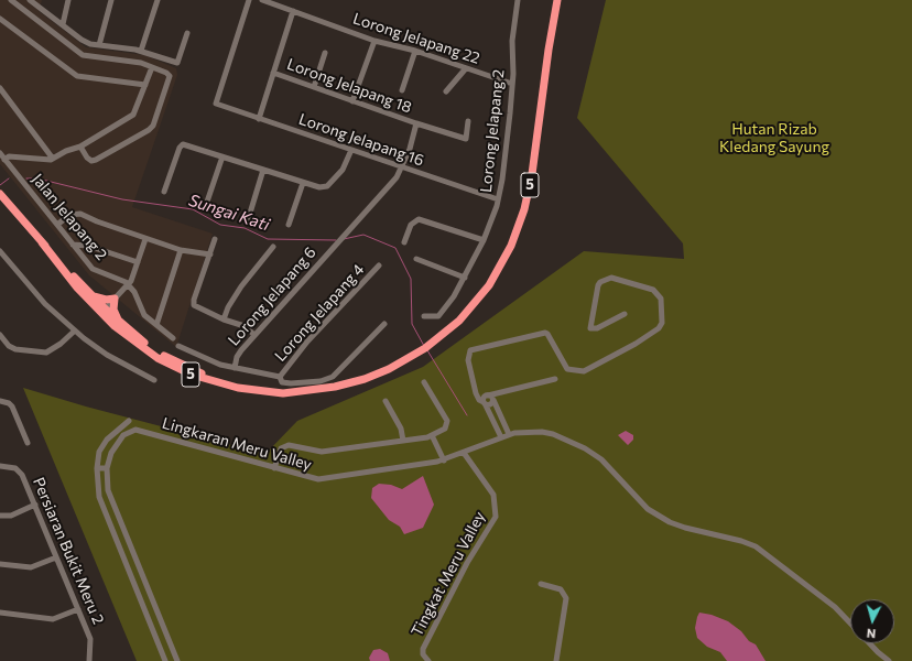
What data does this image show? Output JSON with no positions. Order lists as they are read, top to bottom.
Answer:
{
  "streets": {
    "highway": ["5"],
    "street": [
      "Lorong Jelapang 22",
      "Lorong Jelapang 18",
      "Lorong Jelapang 2",
      "Lorong Jelapang 16",
      "Jalan Jelapang 2",
      "Lorong Jelapang 6",
      "Lorong Jelapang 4",
      "Lingkaran Meru Valley",
      "Persiaran Bukit Meru 2",
      "Tingkat Meru Valley"
    ]
  },
  "crossings": [
    ["Lorong Jelapang 22", "Lorong Jelapang 2"],
    ["Lorong Jelapang 18", "Lorong Jelapang 16"],
    ["Lorong Jelapang 18", "Lorong Jelapang 6"],
    ["Lorong Jelapang 2", "Lorong Jelapang 16"],
    ["Lorong Jelapang 16", "Lorong Jelapang 6"],
    ["Lingkaran Meru Valley", "Tingkat Meru Valley"]
  ],
  "water": ["Sungai Kati"],
  "parks": ["Hutan Rizab Kledang Sayung"],
  "north": "bottom"
}
